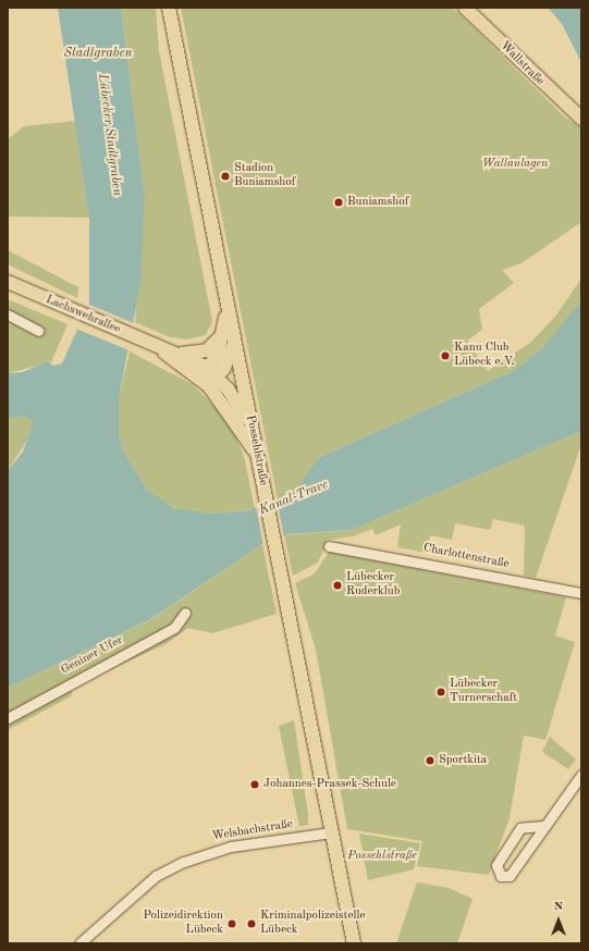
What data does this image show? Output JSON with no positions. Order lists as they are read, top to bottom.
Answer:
{
  "streets": {
    "main road": ["Wallstraße", "Lachswehrallee", "Possehlstraße"],
    "street": ["Charlottenstraße", "Geniner Ufer", "Welsbachstraße"]
  },
  "crossings": [
    ["Lachswehrallee", "Possehlstraße"],
    ["Possehlstraße", "Welsbachstraße"]
  ],
  "water": ["Stadtgraben", "Lübecker Stadtgraben", "Kanal-Trave"],
  "parks": ["Wallanlagen", "Possehlstraße"],
  "places": [
    "Stadion Buniamshof",
    "Buniamshof",
    "Kanu Club Lübeck e.V.",
    "Lübecker Ruderklub",
    "Lübecker Turnerschaft",
    "Sportkita",
    "Johannes-Prassek-Schule",
    "Polizeidirektion Lübeck",
    "Kriminalpolizeistelle Lübeck"
  ],
  "north": "top"
}
